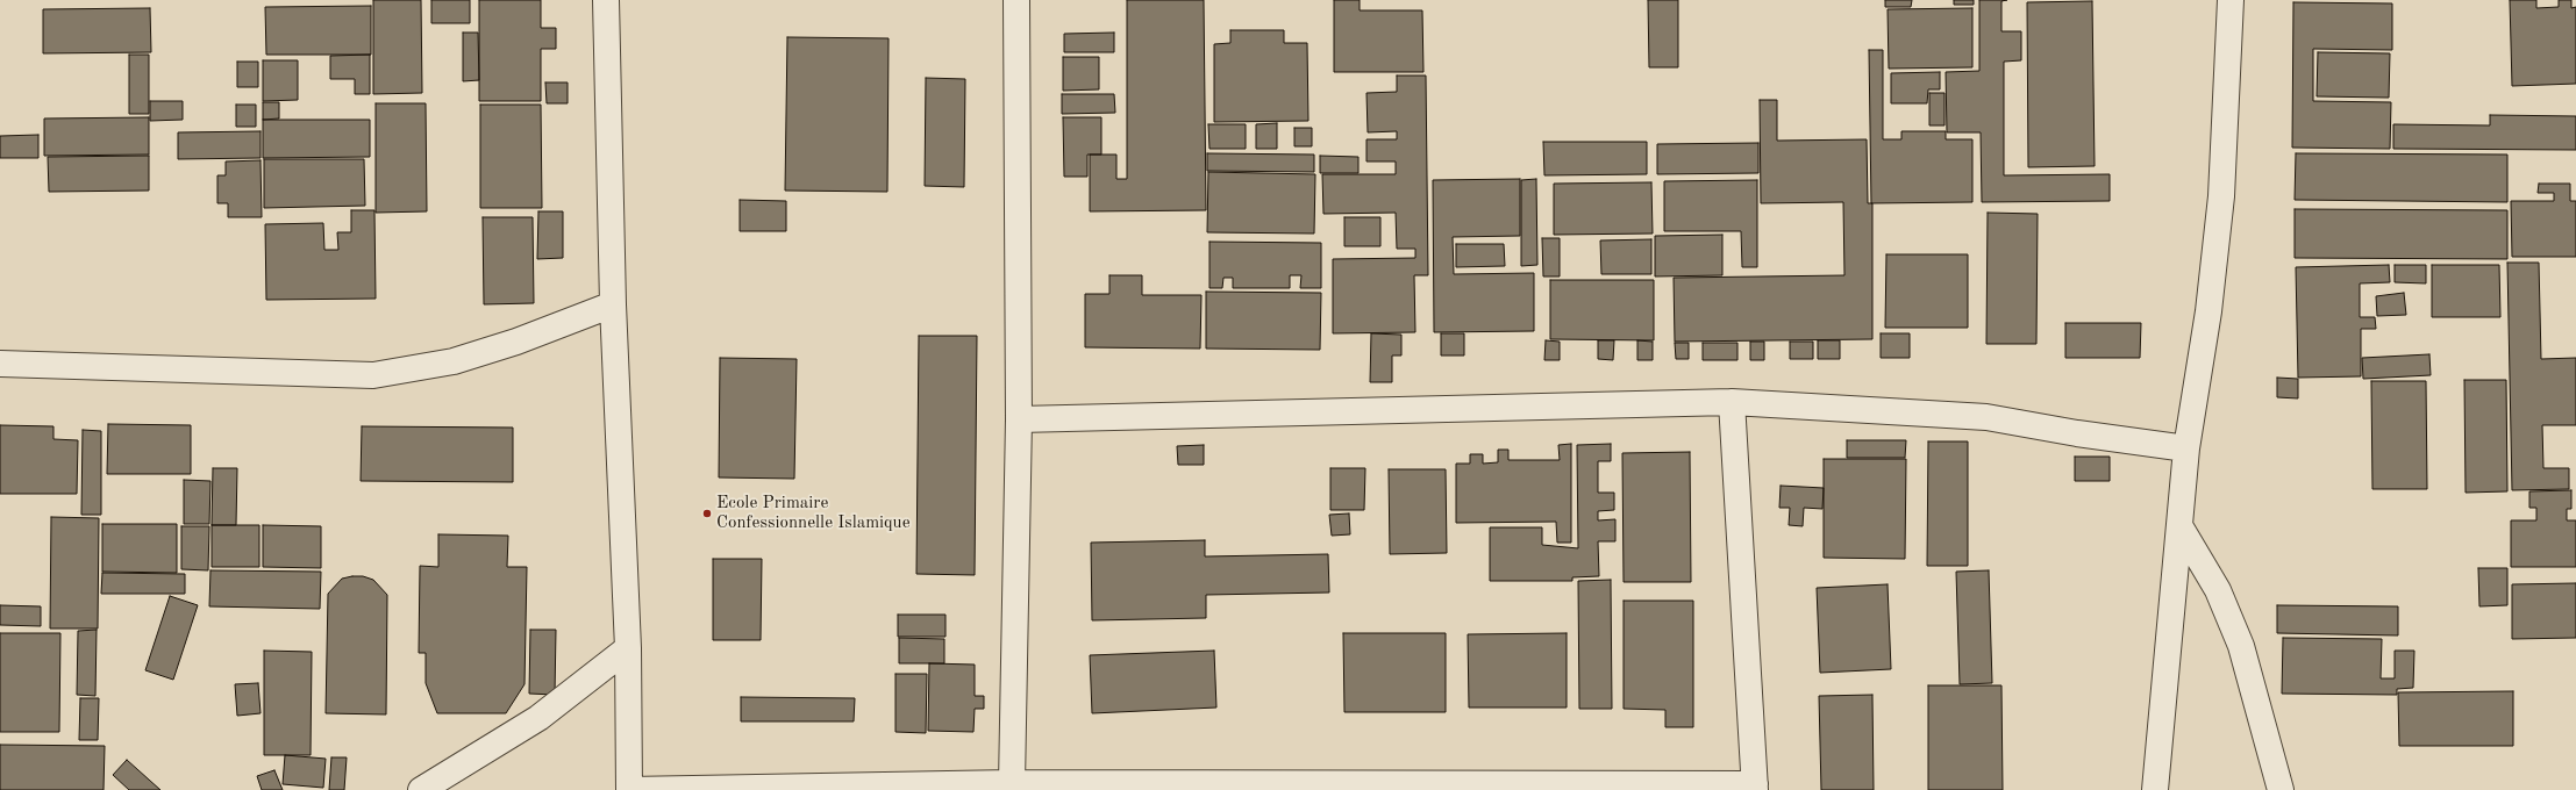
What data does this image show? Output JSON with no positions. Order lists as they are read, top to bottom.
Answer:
{
  "places": ["Ecole Primaire Confessionnelle Islamique"]
}
